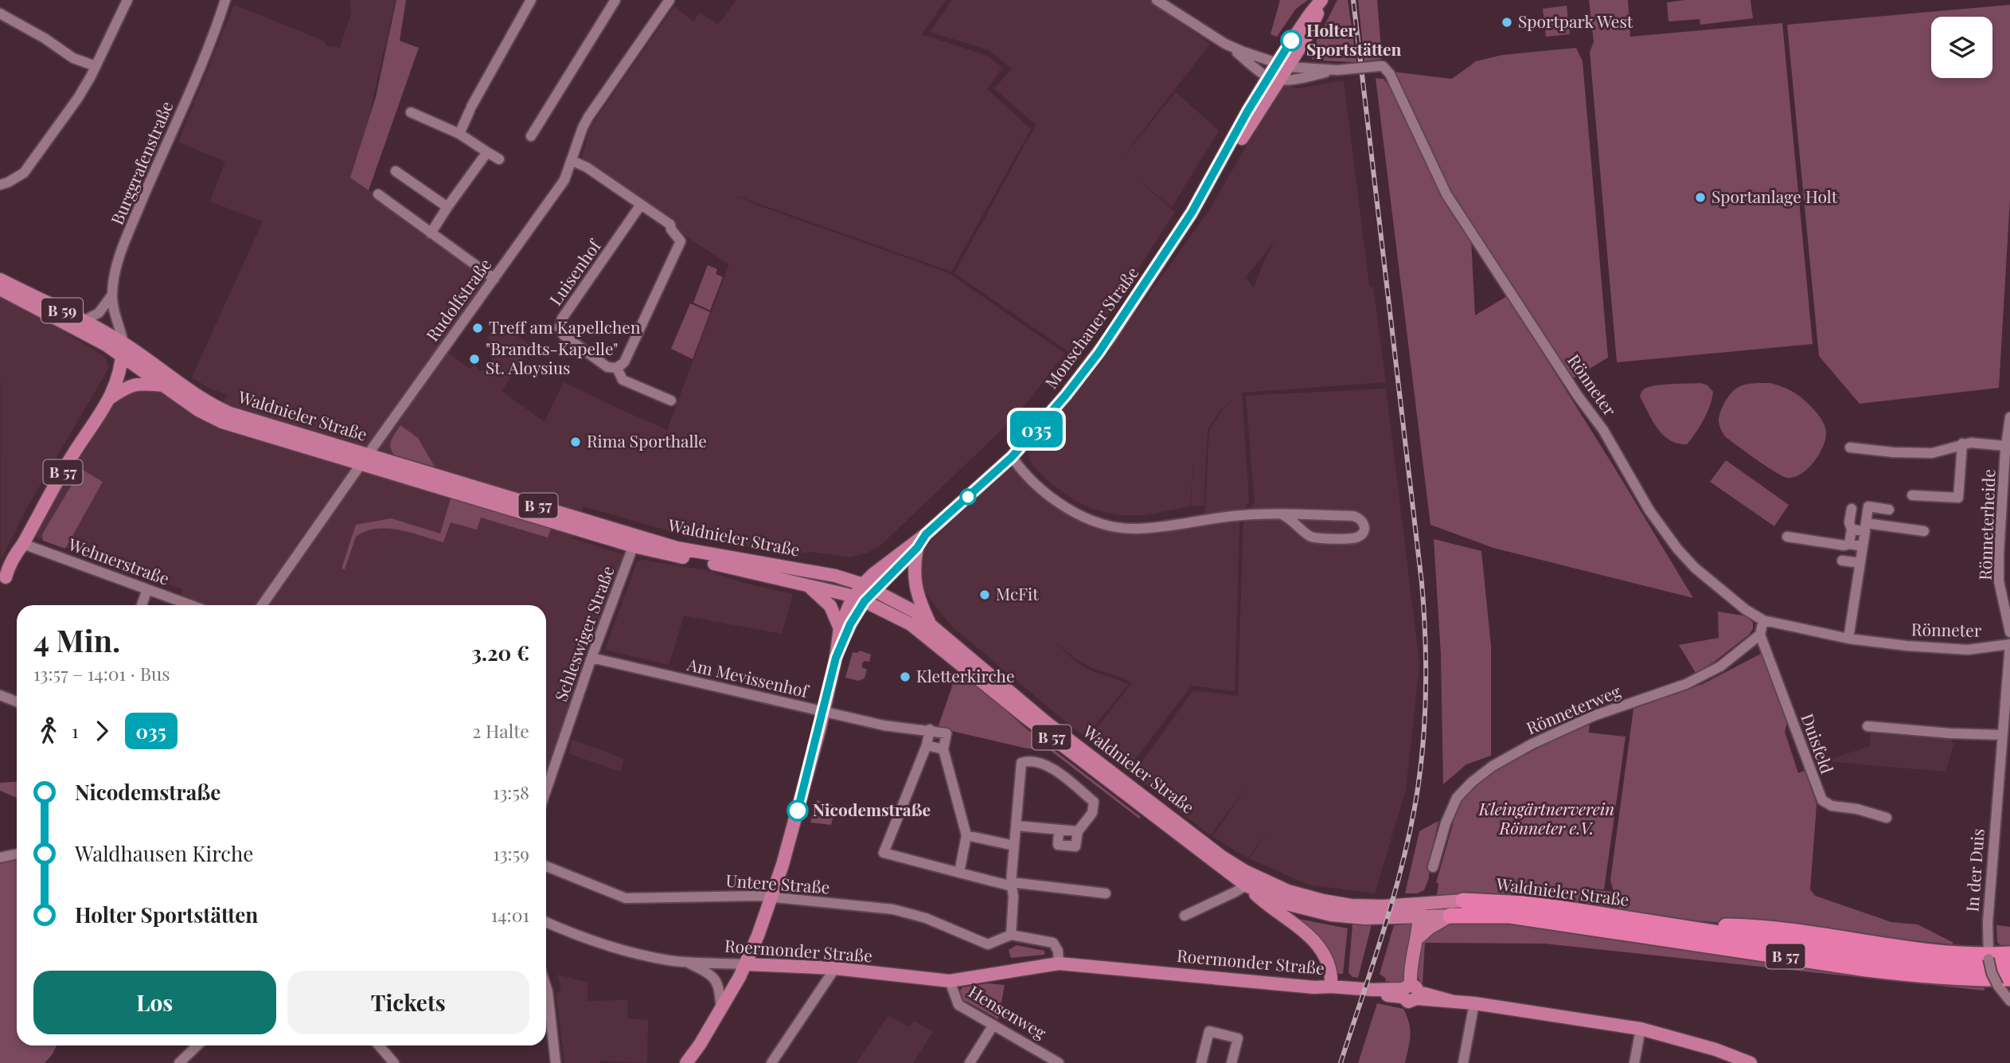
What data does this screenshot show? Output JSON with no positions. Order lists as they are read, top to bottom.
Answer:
{
  "streets": {
    "highway": ["Waldnieler Straße", "B 57"],
    "main road": ["B 59", "Monschauer Straße", "Roermonder Straße"],
    "street": [
      "Burggrafenstraße",
      "Luisenhof",
      "Rudolfstraße",
      "Rönneter",
      "Rönneterheide",
      "Wehnerstraße",
      "Schleswiger Straße",
      "Am Mevissenhof",
      "Rönneterweg",
      "Duisfeld",
      "In der Duis",
      "Untere Straße",
      "Hensenweg"
    ]
  },
  "crossings": [
    ["Burggrafenstraße", "Waldnieler Straße"],
    ["Burggrafenstraße", "B 57"],
    ["Rudolfstraße", "Waldnieler Straße"],
    ["Monschauer Straße", "Waldnieler Straße"],
    ["Rönneter", "In der Duis"],
    ["Waldnieler Straße", "B 57"],
    ["Waldnieler Straße", "Schleswiger Straße"],
    ["Waldnieler Straße", "In der Duis"],
    ["B 57", "Wehnerstraße"],
    ["Schleswiger Straße", "Am Mevissenhof"],
    ["Rönneterweg", "Duisfeld"],
    ["Roermonder Straße", "Hensenweg"]
  ],
  "parks": ["Kleingärtnerverein Rönneter e.V."],
  "places": [
    "Sportpark West",
    "Holter Sportstätten",
    "Sportanlage Holt",
    "Treff am Kapellchen",
    "\"Brandts-Kapelle\" St. Aloysius",
    "Rima Sporthalle",
    "McFit",
    "Kletterkirche",
    "Nicodemstraße"
  ],
  "lines": ["bus line 035"],
  "page": {
    "on_map": "035",
    "heading": ["4 Min.", "13:57 – 14:01 · Bus", "3.20 €"],
    "legs": ["1", "035", "2 Halte"],
    "list": [
      {
        "name": "Nicodemstraße",
        "value": "13:58"
      },
      {
        "name": "Waldhausen Kirche",
        "value": "13:59"
      },
      {
        "name": "Holter Sportstätten",
        "value": "14:01"
      }
    ],
    "buttons": ["Los", "Tickets"]
  }
}
